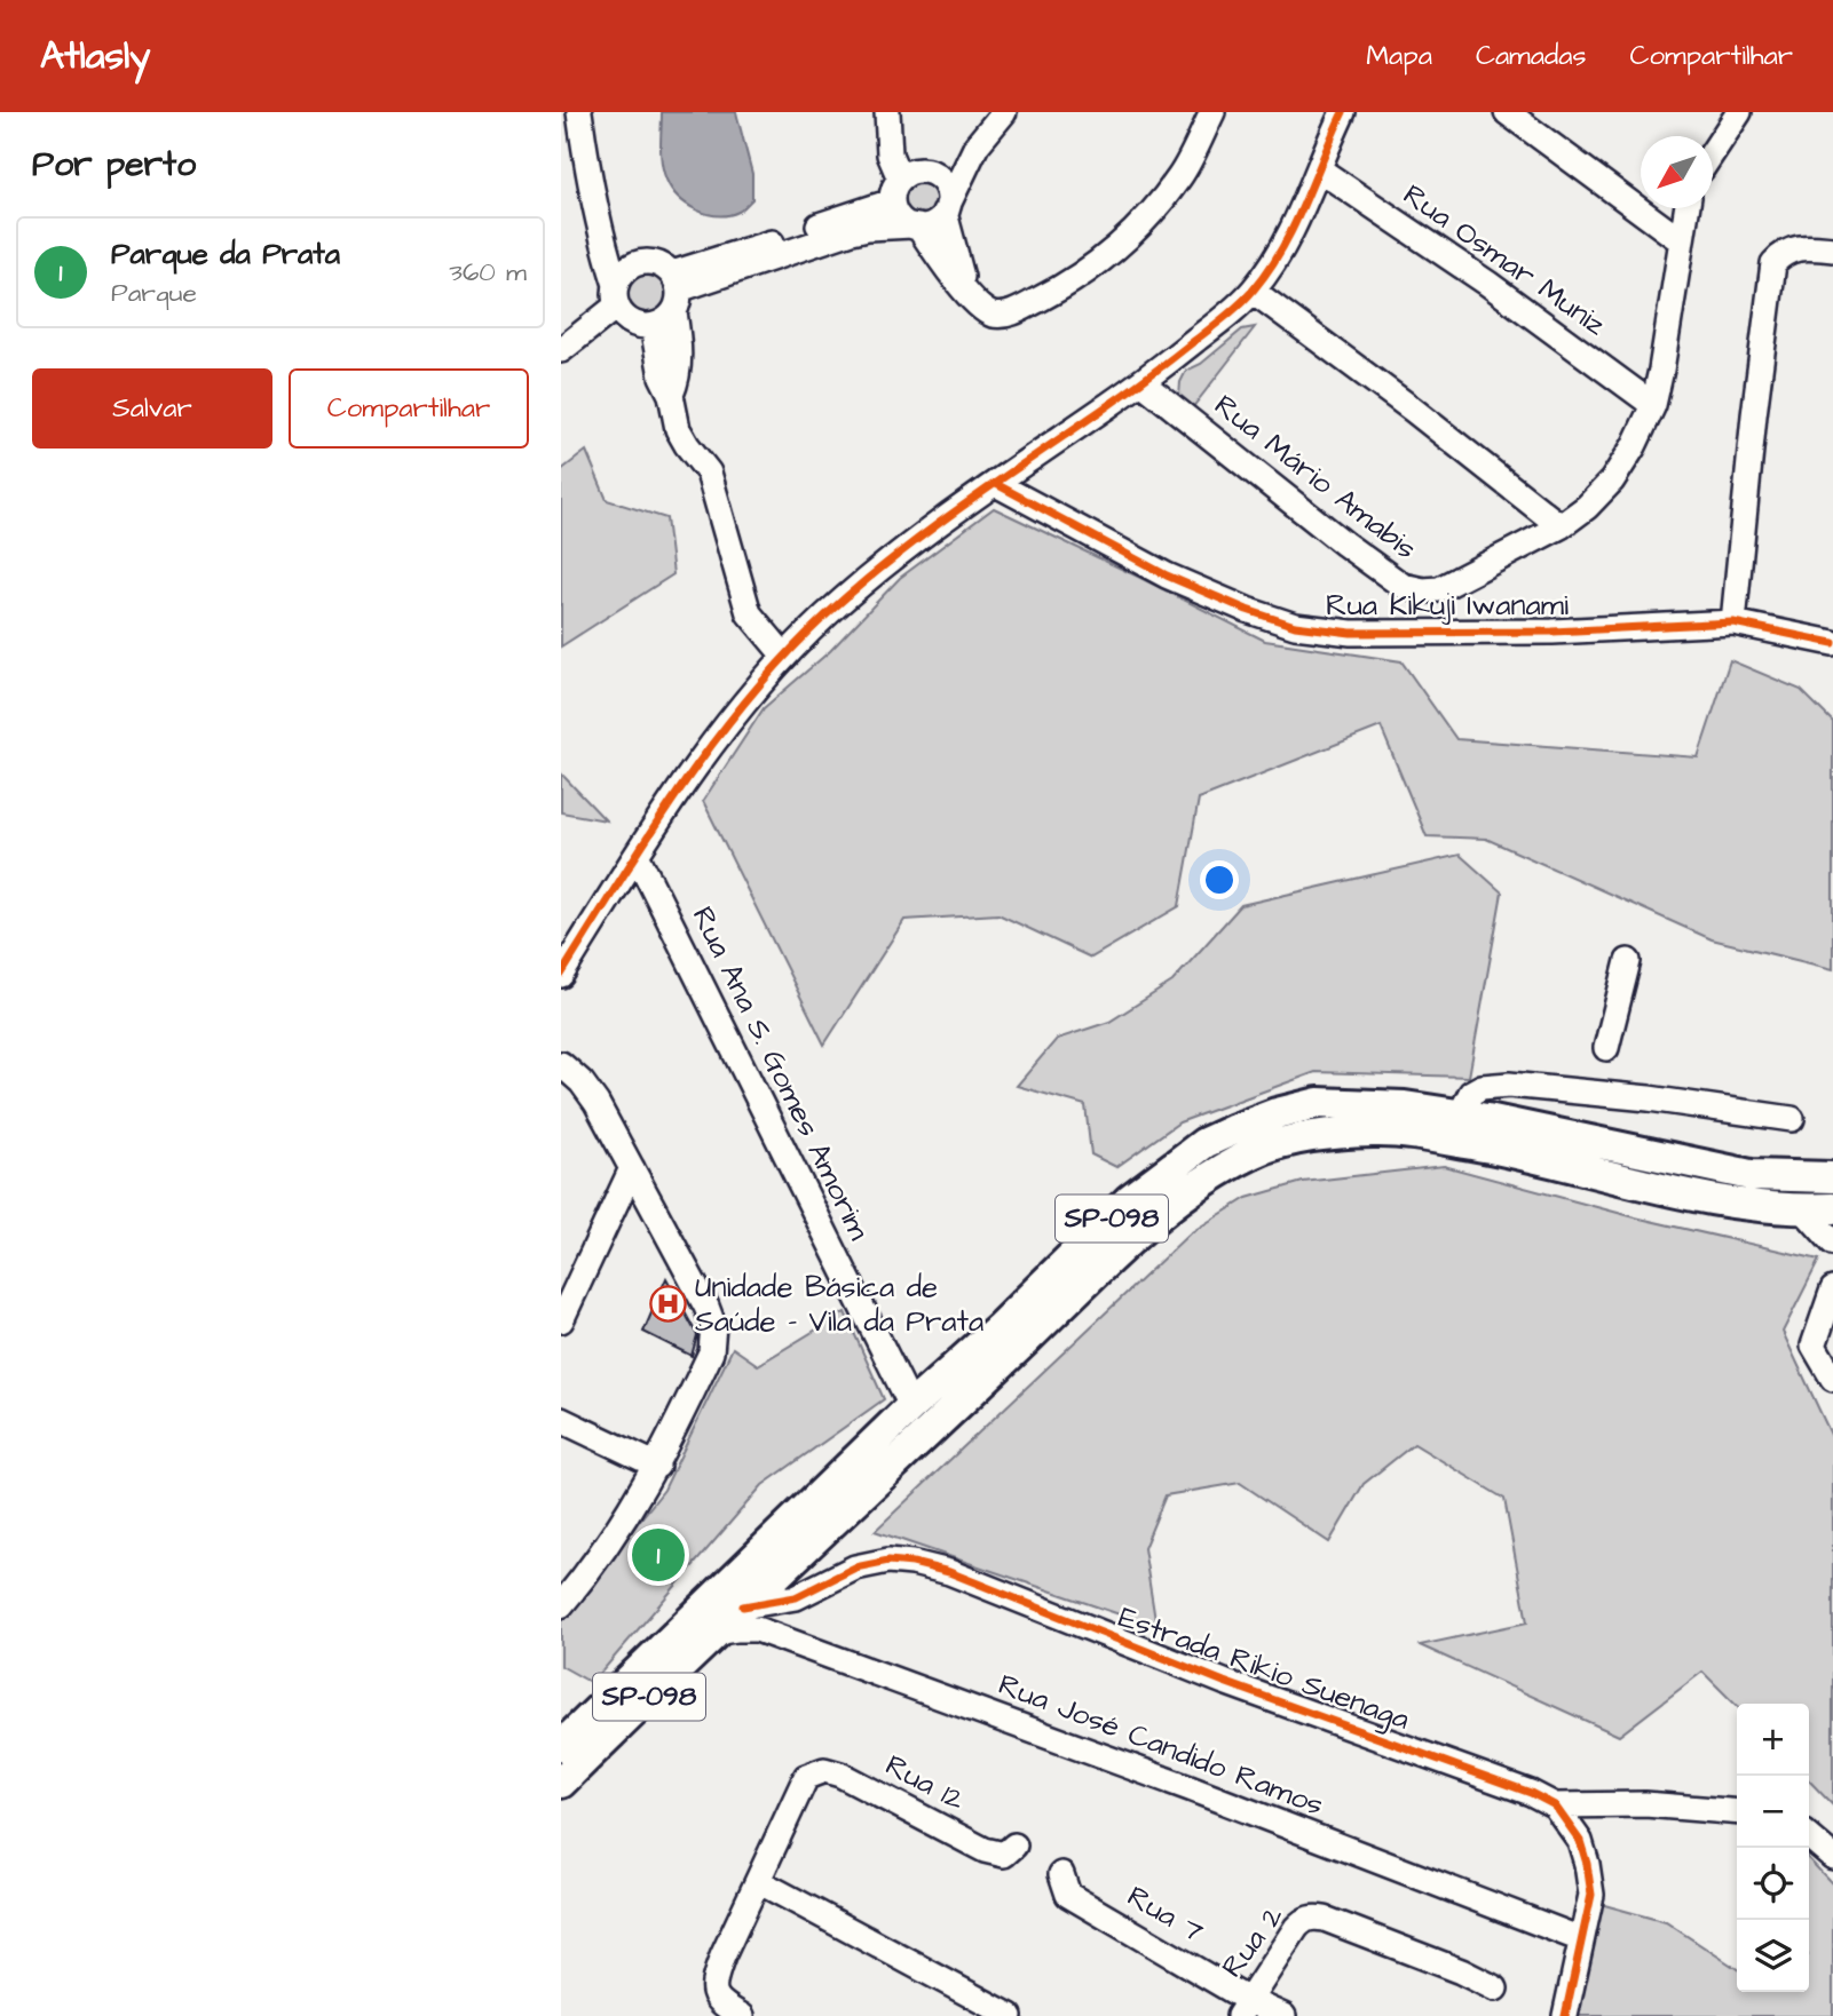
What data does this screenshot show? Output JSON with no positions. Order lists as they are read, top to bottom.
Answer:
{
  "streets": {
    "main road": ["SP-098"],
    "street": [
      "Rua Osmar Muniz",
      "Rua Mário Amabis",
      "Rua Kikuji Iwanami",
      "Rua Ana S. Gomes Amorim",
      "Estrada Rikio Suenaga",
      "Rua José Candido Ramos",
      "Rua 12",
      "Rua 7",
      "Rua 2"
    ]
  },
  "crossings": [
    ["Rua Osmar Muniz", "Rua Mário Amabis"],
    ["Rua Ana S. Gomes Amorim", "SP-098"],
    ["SP-098", "Estrada Rikio Suenaga"],
    ["SP-098", "Rua José Candido Ramos"],
    ["Estrada Rikio Suenaga", "Rua José Candido Ramos"],
    ["Rua 7", "Rua 2"]
  ],
  "places": {
    "hospital": ["Unidade Básica de Saúde - Vila da Prata"]
  },
  "north": "bottom left",
  "page": {
    "header": "Atlasly",
    "nav": ["Mapa", "Camadas", "Compartilhar"],
    "heading": "Por perto",
    "list": [
      {
        "mark": "1",
        "name": "Parque da Prata",
        "note": "Parque",
        "value": "360 m"
      }
    ],
    "buttons": ["Salvar", "Compartilhar"],
    "pins": "1",
    "map_buttons": ["+", "−"]
  }
}
